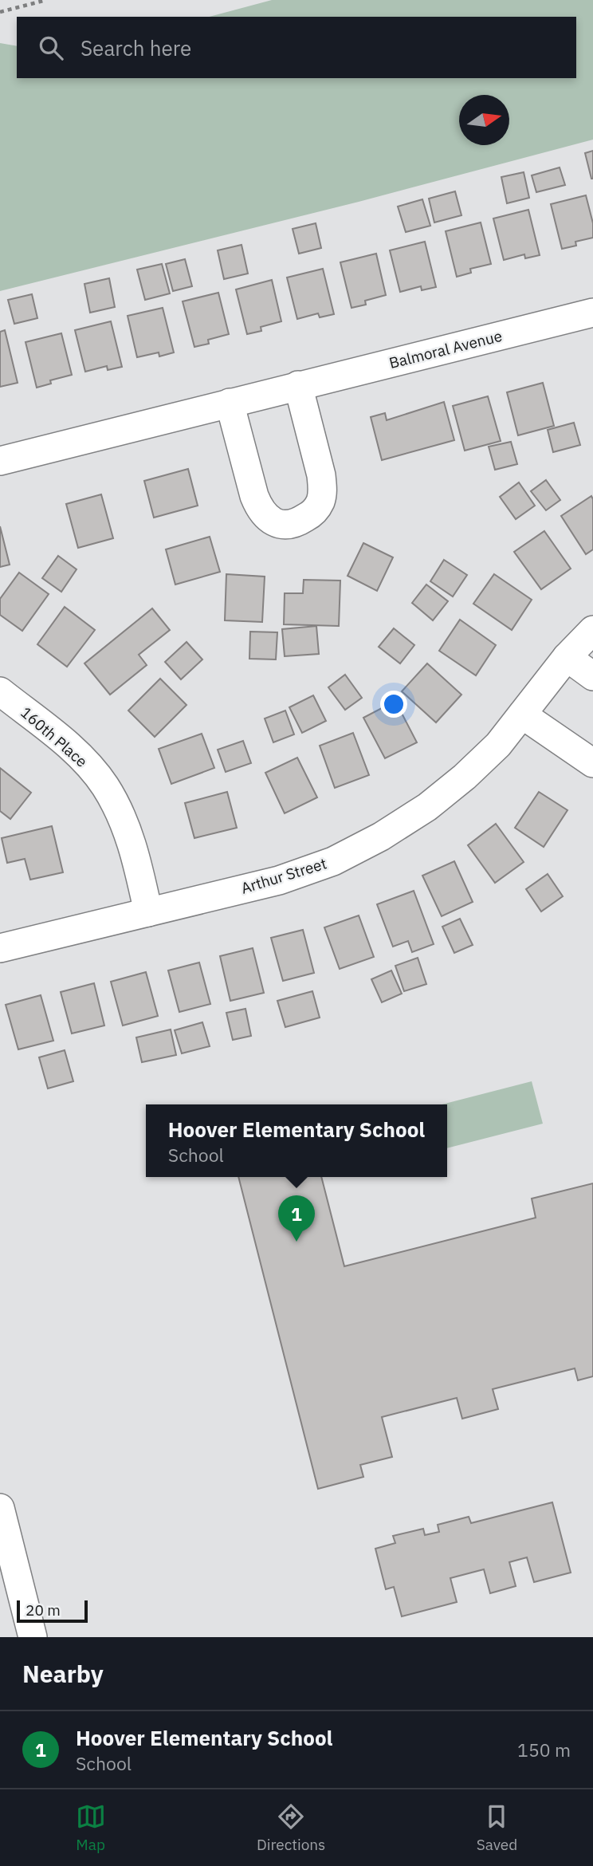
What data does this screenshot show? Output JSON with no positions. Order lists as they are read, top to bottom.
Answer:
{
  "streets": {
    "street": ["Balmoral Avenue", "160th Place", "Arthur Street"]
  },
  "crossings": [
    ["160th Place", "Arthur Street"]
  ],
  "scale_bar": "20 m",
  "north": "right",
  "page": {
    "search": "Search here",
    "popup": ["Hoover Elementary School", "School"],
    "pins": "1",
    "scale": "20 m",
    "heading": "Nearby",
    "list": [
      {
        "mark": "1",
        "name": "Hoover Elementary School",
        "note": "School",
        "value": "150 m"
      }
    ],
    "nav": ["Map", "Directions", "Saved"]
  }
}
